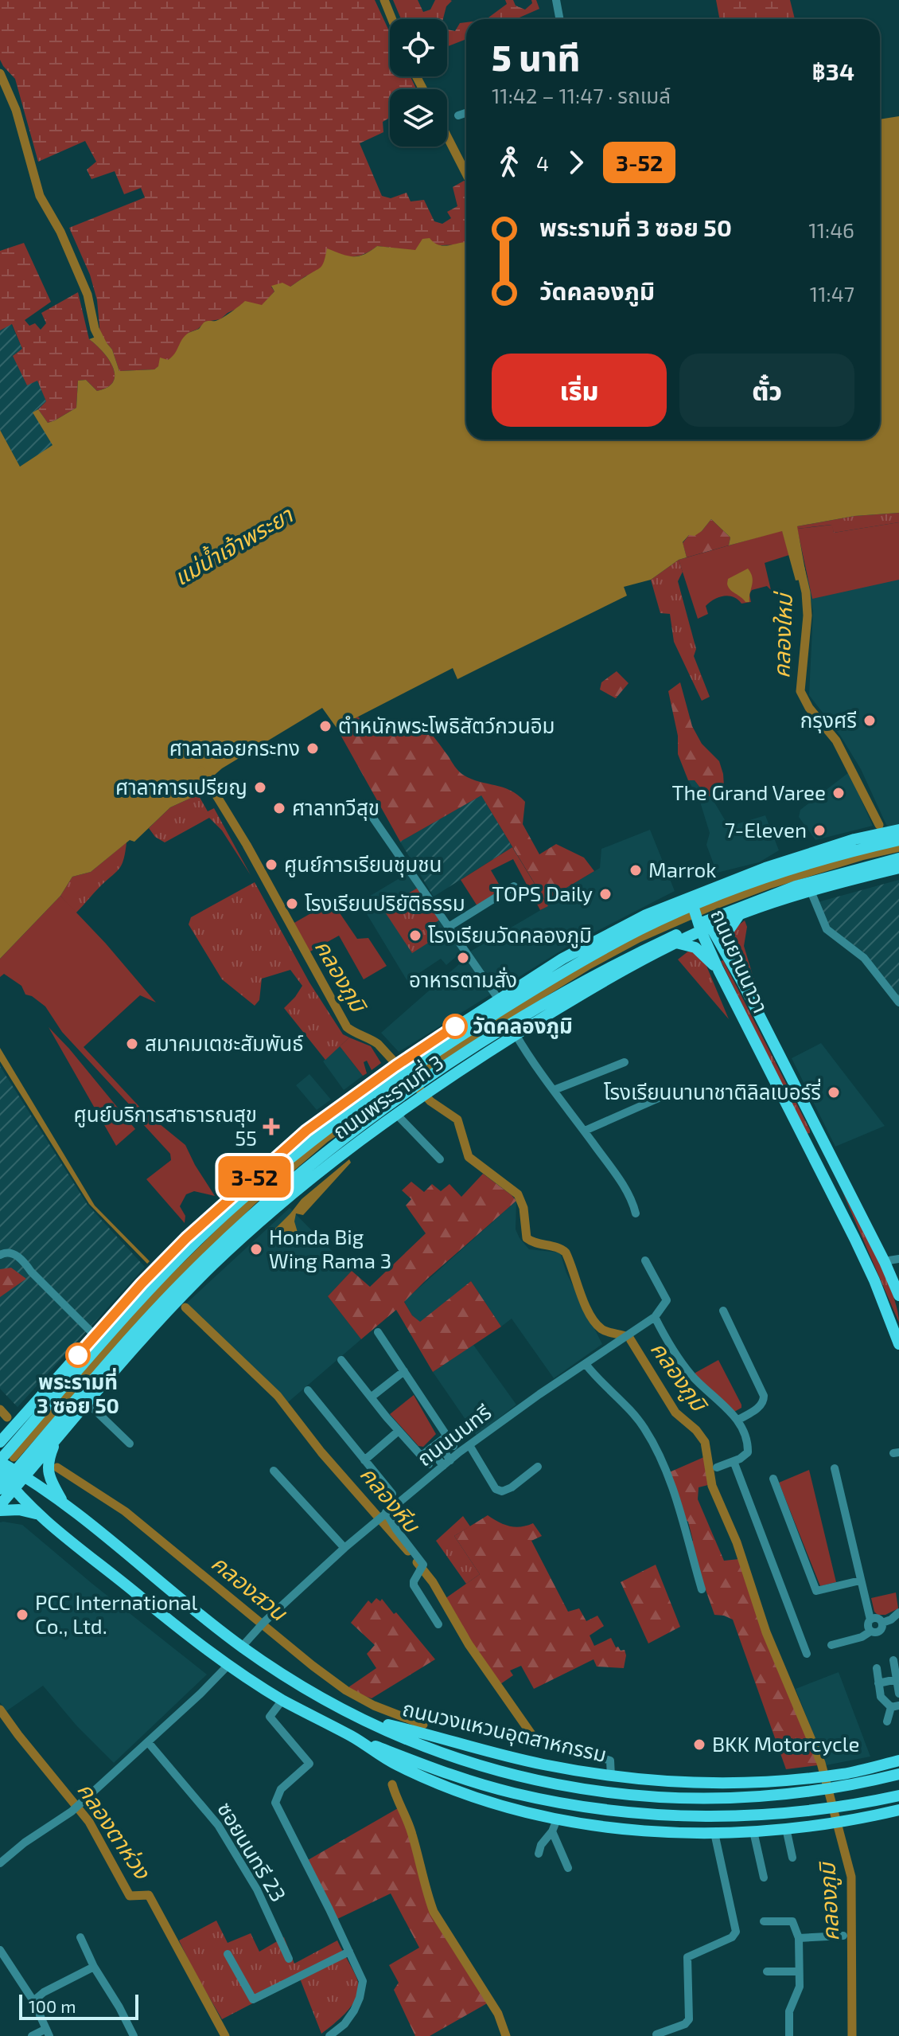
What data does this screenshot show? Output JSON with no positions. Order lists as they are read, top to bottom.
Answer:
{
  "streets": {
    "main road": ["ถนนยานนาวา", "ถนนพระรามที่ 3", "ถนนวงแหวนอุตสาหกรรม"],
    "street": ["ถนนนนทรี", "ซอยนนทรี 23"]
  },
  "crossings": [
    ["ถนนยานนาวา", "ถนนพระรามที่ 3"],
    ["ถนนพระรามที่ 3", "ถนนวงแหวนอุตสาหกรรม"],
    ["ถนนนนทรี", "ถนนวงแหวนอุตสาหกรรม"]
  ],
  "water": [
    "แม่น้ำเจ้าพระยา",
    "คลองใหม่",
    "คลองภูมิ",
    "คลองหีบ",
    "คลองสวน",
    "คลองตาห่วง"
  ],
  "places": {
    "other": [
      "กรุงศรี",
      "ตำหนักพระโพธิสัตว์กวนอิม",
      "ศาลาลอยกระทง",
      "ศาลาการเปรียญ",
      "The Grand Varee",
      "ศาลาทวีสุข",
      "7-Eleven",
      "ศูนย์การเรียนชุมชน",
      "Marrok",
      "TOPS Daily",
      "โรงเรียนปริยัติธรรม",
      "โรงเรียนวัดคลองภูมิ",
      "อาหารตามสั่ง",
      "วัดคลองภูมิ",
      "สมาคมเตชะสัมพันธ์",
      "โรงเรียนนานาชาติลิลเบอร์รี่",
      "Honda Big Wing Rama 3",
      "พระรามที่ 3 ซอย 50",
      "PCC International Co., Ltd.",
      "BKK Motorcycle"
    ],
    "health": ["ศูนย์บริการสาธารณสุข 55"]
  },
  "lines": ["bus line 3-52"],
  "scale_bar": "100 m",
  "page": {
    "on_map": "3-52",
    "heading": ["5 นาที", "11:42 – 11:47 · รถเมล์", "฿34"],
    "legs": ["4", "3-52"],
    "list": [
      {
        "name": "พระรามที่ 3 ซอย 50",
        "value": "11:46"
      },
      {
        "name": "วัดคลองภูมิ",
        "value": "11:47"
      }
    ],
    "buttons": ["เริ่ม", "ตั๋ว"],
    "scale": "100 m"
  }
}
